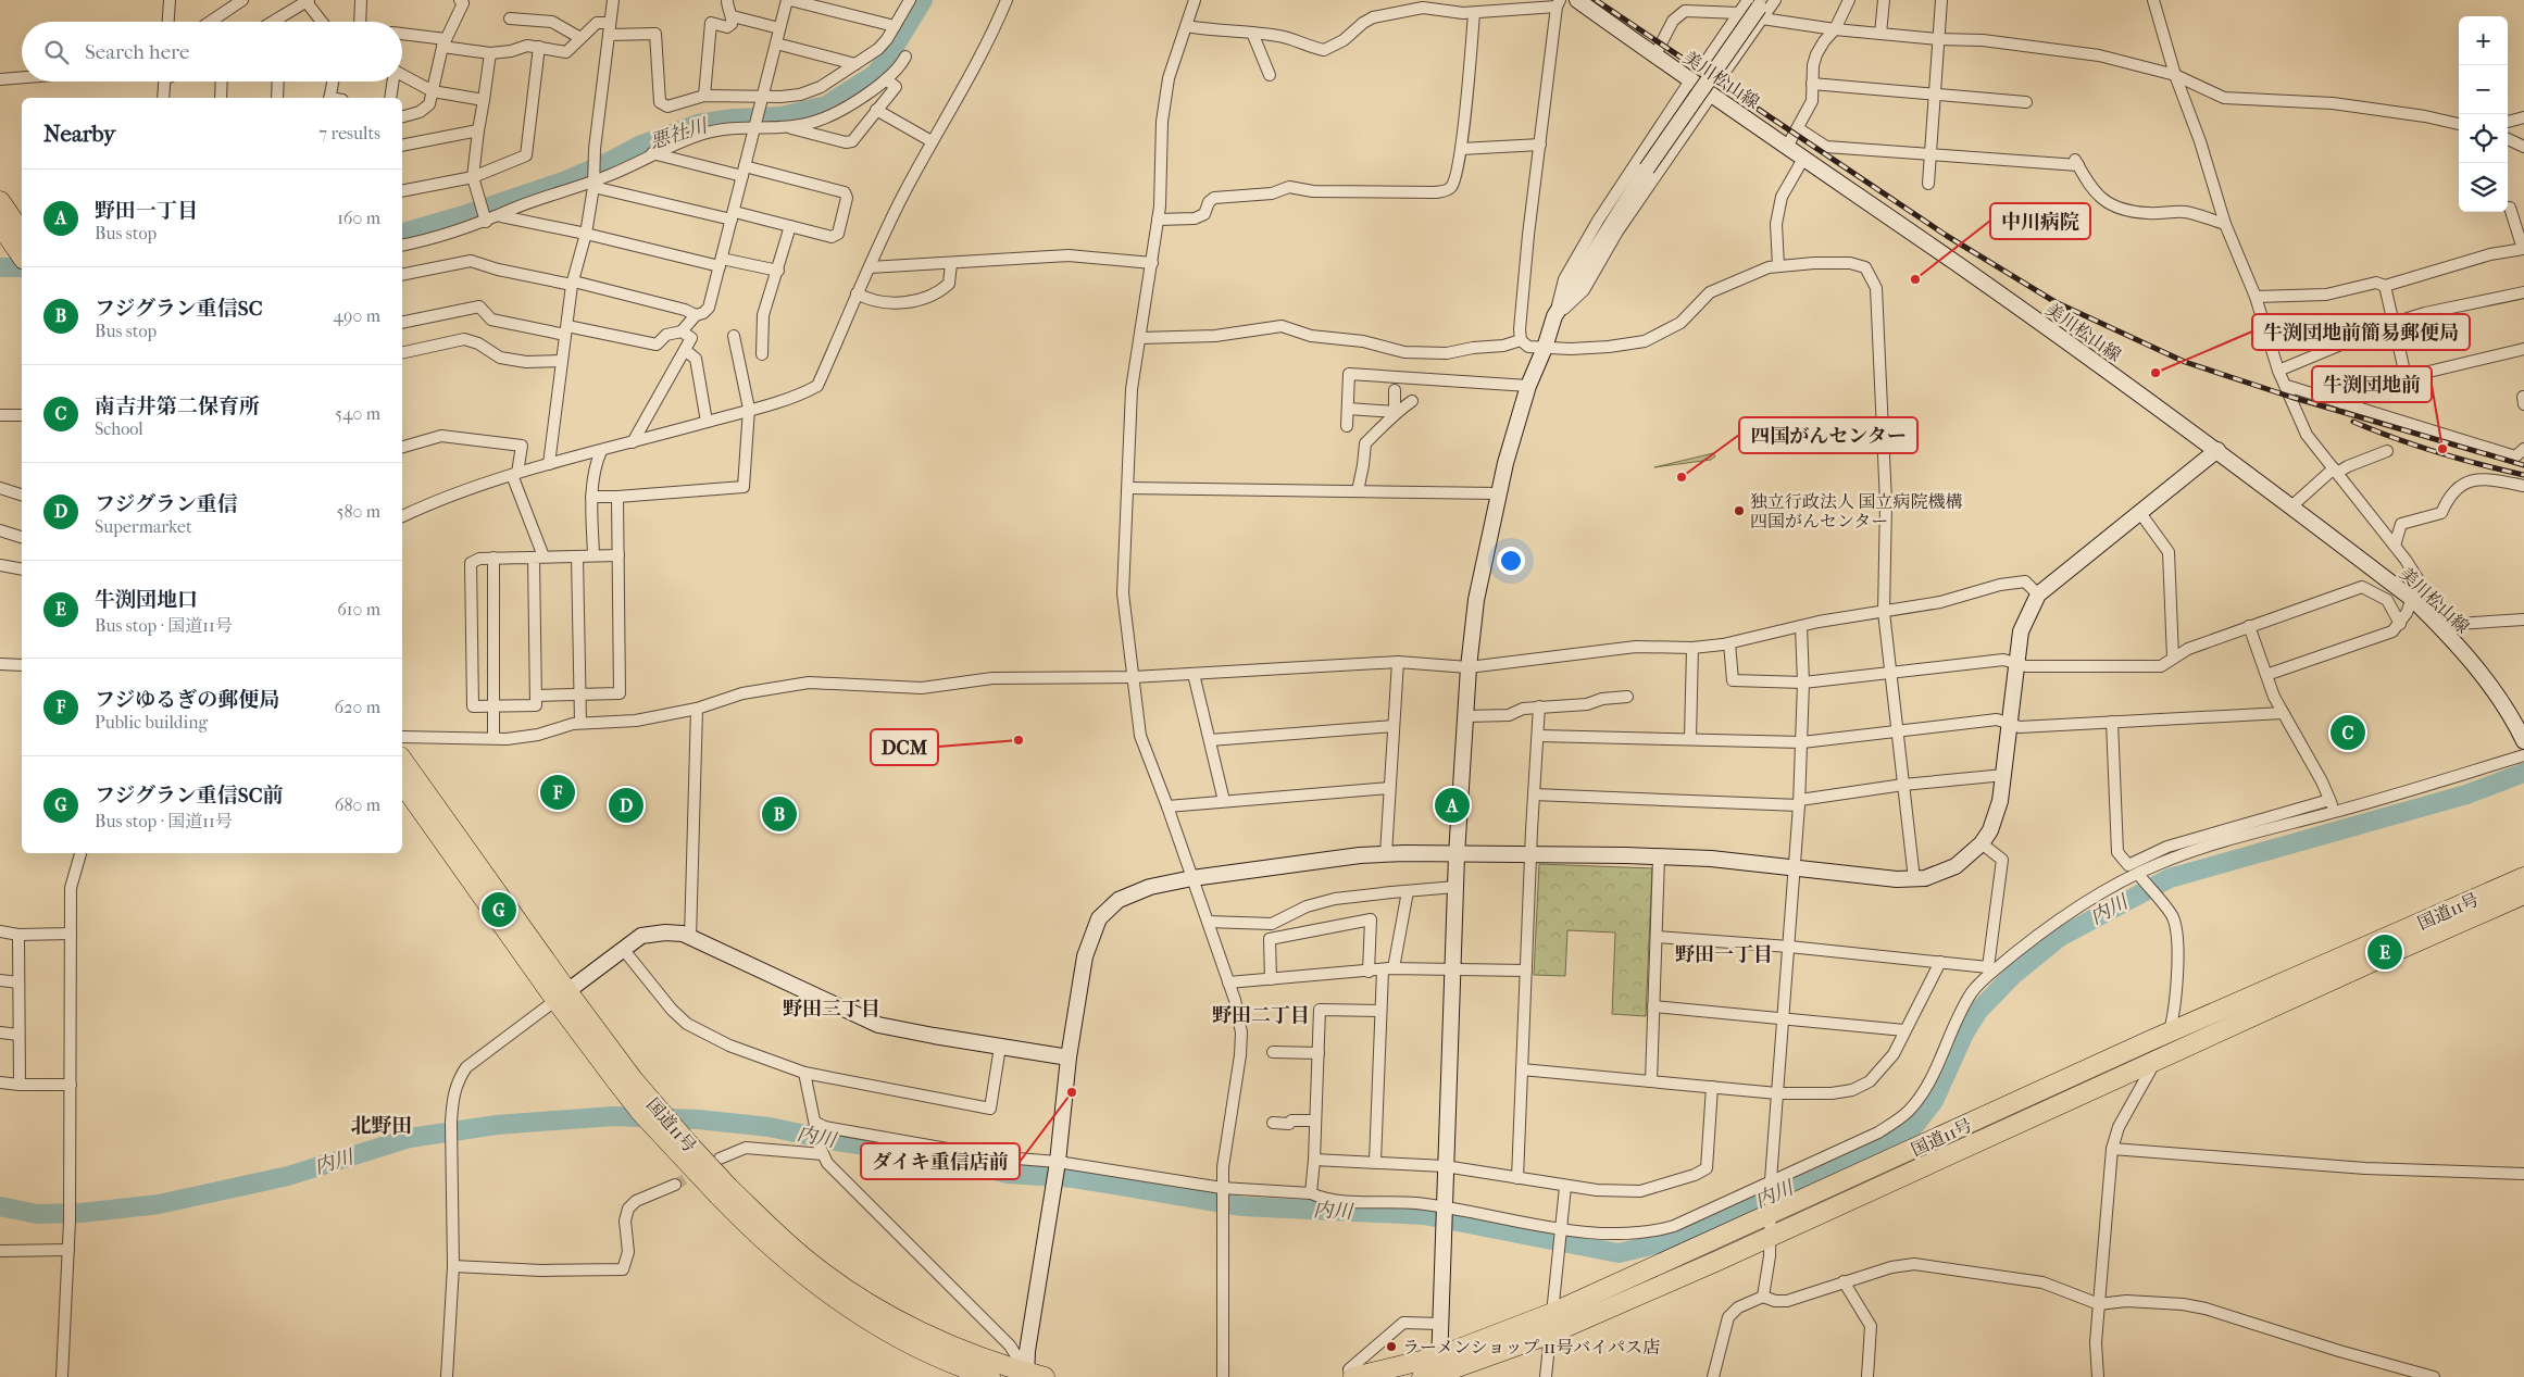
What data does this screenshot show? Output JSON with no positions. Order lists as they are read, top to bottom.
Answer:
{
  "streets": {
    "highway": ["国道11号"],
    "street": ["美川松山線"]
  },
  "districts": [
    "野田一丁目",
    "野田三丁目",
    "野田二丁目",
    "北野田"
  ],
  "water": ["悪社川", "内川"],
  "places": [
    "中川病院",
    "牛渕団地前簡易郵便局",
    "牛渕団地前",
    "四国がんセンター",
    "独立行政法人 国立病院機構 四国がんセンター",
    "DCM",
    "ダイキ重信店前",
    "ラーメンショップ 11号バイパス店"
  ],
  "page": {
    "map_buttons": ["+", "−"],
    "search": "Search here",
    "heading": ["Nearby", "7 results"],
    "list": [
      {
        "mark": "A",
        "name": "野田一丁目",
        "note": "Bus stop",
        "value": "160 m"
      },
      {
        "mark": "B",
        "name": "フジグラン重信SC",
        "note": "Bus stop",
        "value": "490 m"
      },
      {
        "mark": "C",
        "name": "南吉井第二保育所",
        "note": "School",
        "value": "540 m"
      },
      {
        "mark": "D",
        "name": "フジグラン重信",
        "note": "Supermarket",
        "value": "580 m"
      },
      {
        "mark": "E",
        "name": "牛渕団地口",
        "note": "Bus stop · 国道11号",
        "value": "610 m"
      },
      {
        "mark": "F",
        "name": "フジゆるぎの郵便局",
        "note": "Public building",
        "value": "620 m"
      },
      {
        "mark": "G",
        "name": "フジグラン重信SC前",
        "note": "Bus stop · 国道11号",
        "value": "680 m"
      }
    ],
    "pins": [
      "C",
      "F",
      "A",
      "D",
      "B",
      "G",
      "E"
    ]
  }
}
